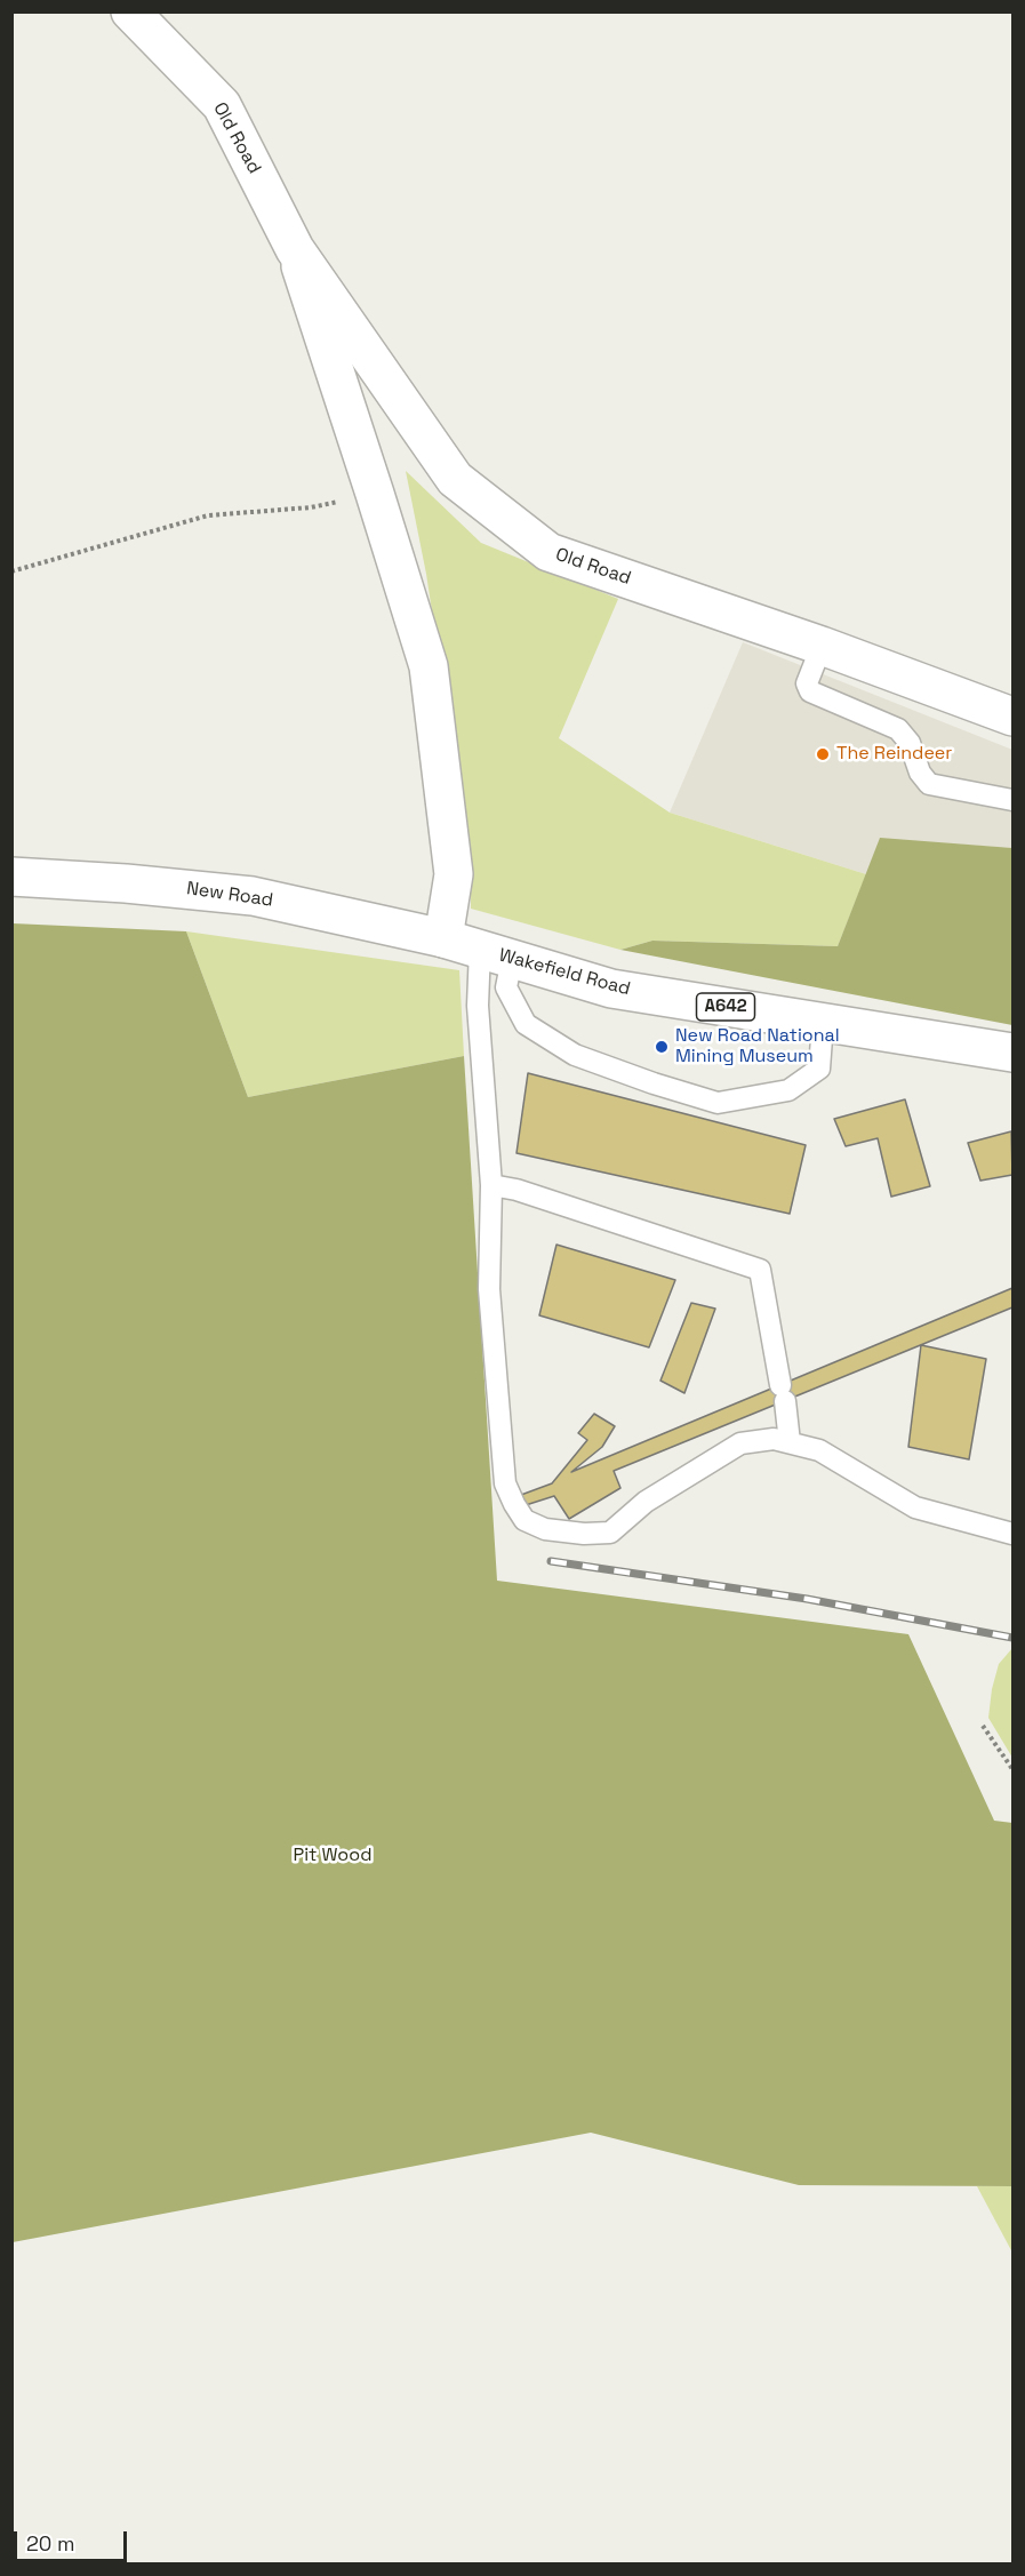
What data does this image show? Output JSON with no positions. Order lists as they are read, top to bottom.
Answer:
{
  "streets": {
    "main road": [
      "Old Road",
      "New Road",
      "Wakefield Road",
      "A642"
    ]
  },
  "crossings": [
    ["Old Road", "New Road"],
    ["Old Road", "Wakefield Road"],
    ["New Road", "Wakefield Road"]
  ],
  "parks": ["Pit Wood"],
  "places": ["The Reindeer", "New Road National Mining Museum"],
  "scale_bar": "20 m"
}
